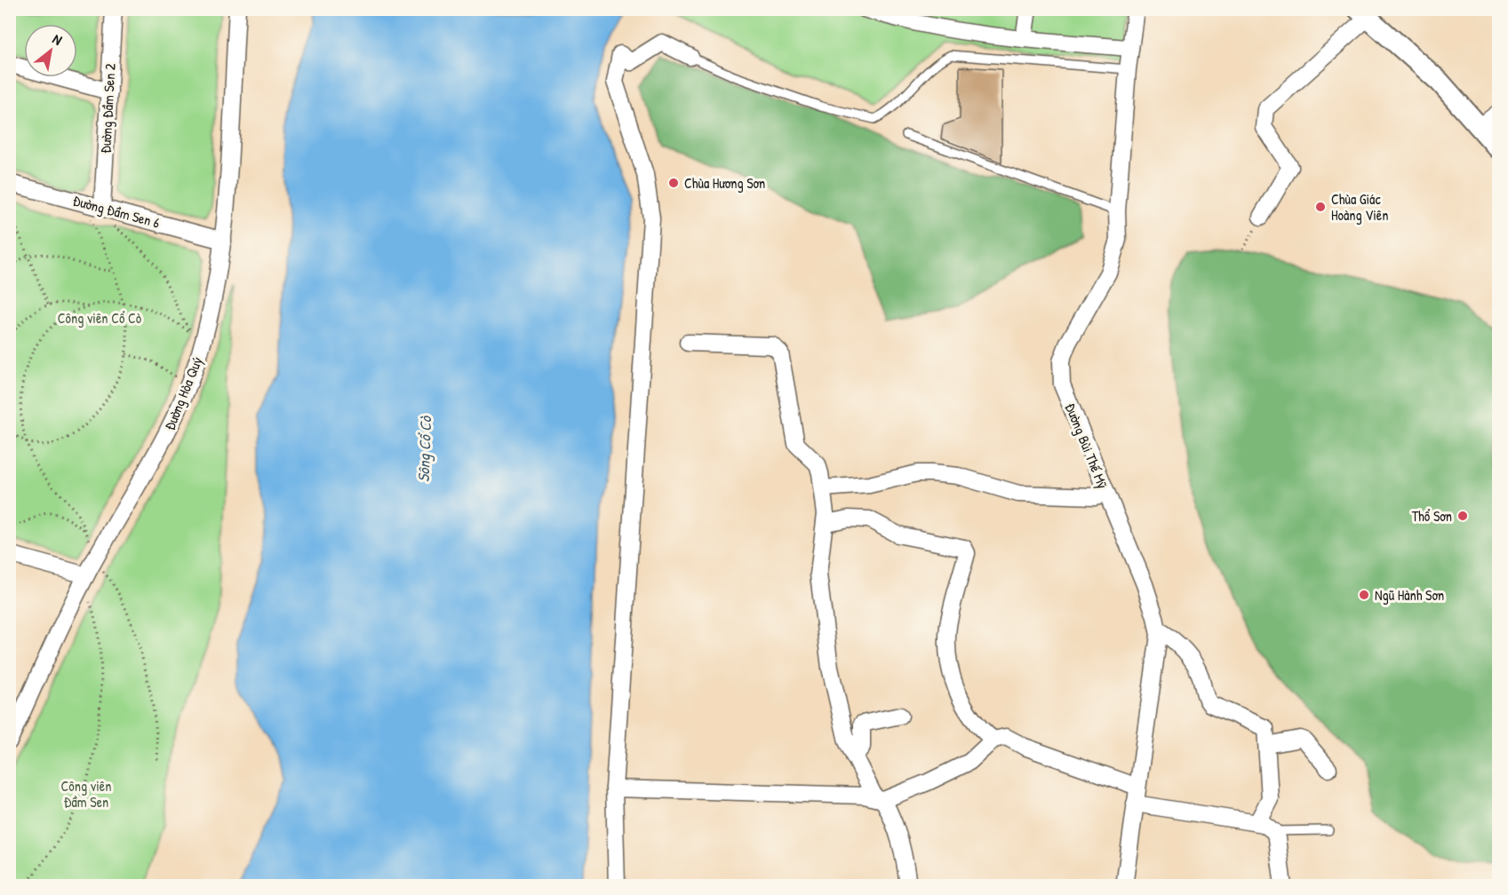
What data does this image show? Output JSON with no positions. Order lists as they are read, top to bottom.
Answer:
{
  "streets": {
    "street": [
      "Đường Đầm Sen 2",
      "Đường Đầm Sen 6",
      "Đường Hòa Quý",
      "Đường Bùi Thế Mỹ"
    ]
  },
  "crossings": [
    ["Đường Đầm Sen 2", "Đường Đầm Sen 6"],
    ["Đường Đầm Sen 6", "Đường Hòa Quý"]
  ],
  "water": ["Sông Cổ Cò"],
  "parks": ["Công viên Cổ Cò", "Công viên Đầm Sen"],
  "places": [
    "Chùa Hương Sơn",
    "Chùa Giác Hoàng Viên",
    "Thổ Sơn",
    "Ngũ Hành Sơn"
  ],
  "north": "top right"
}
